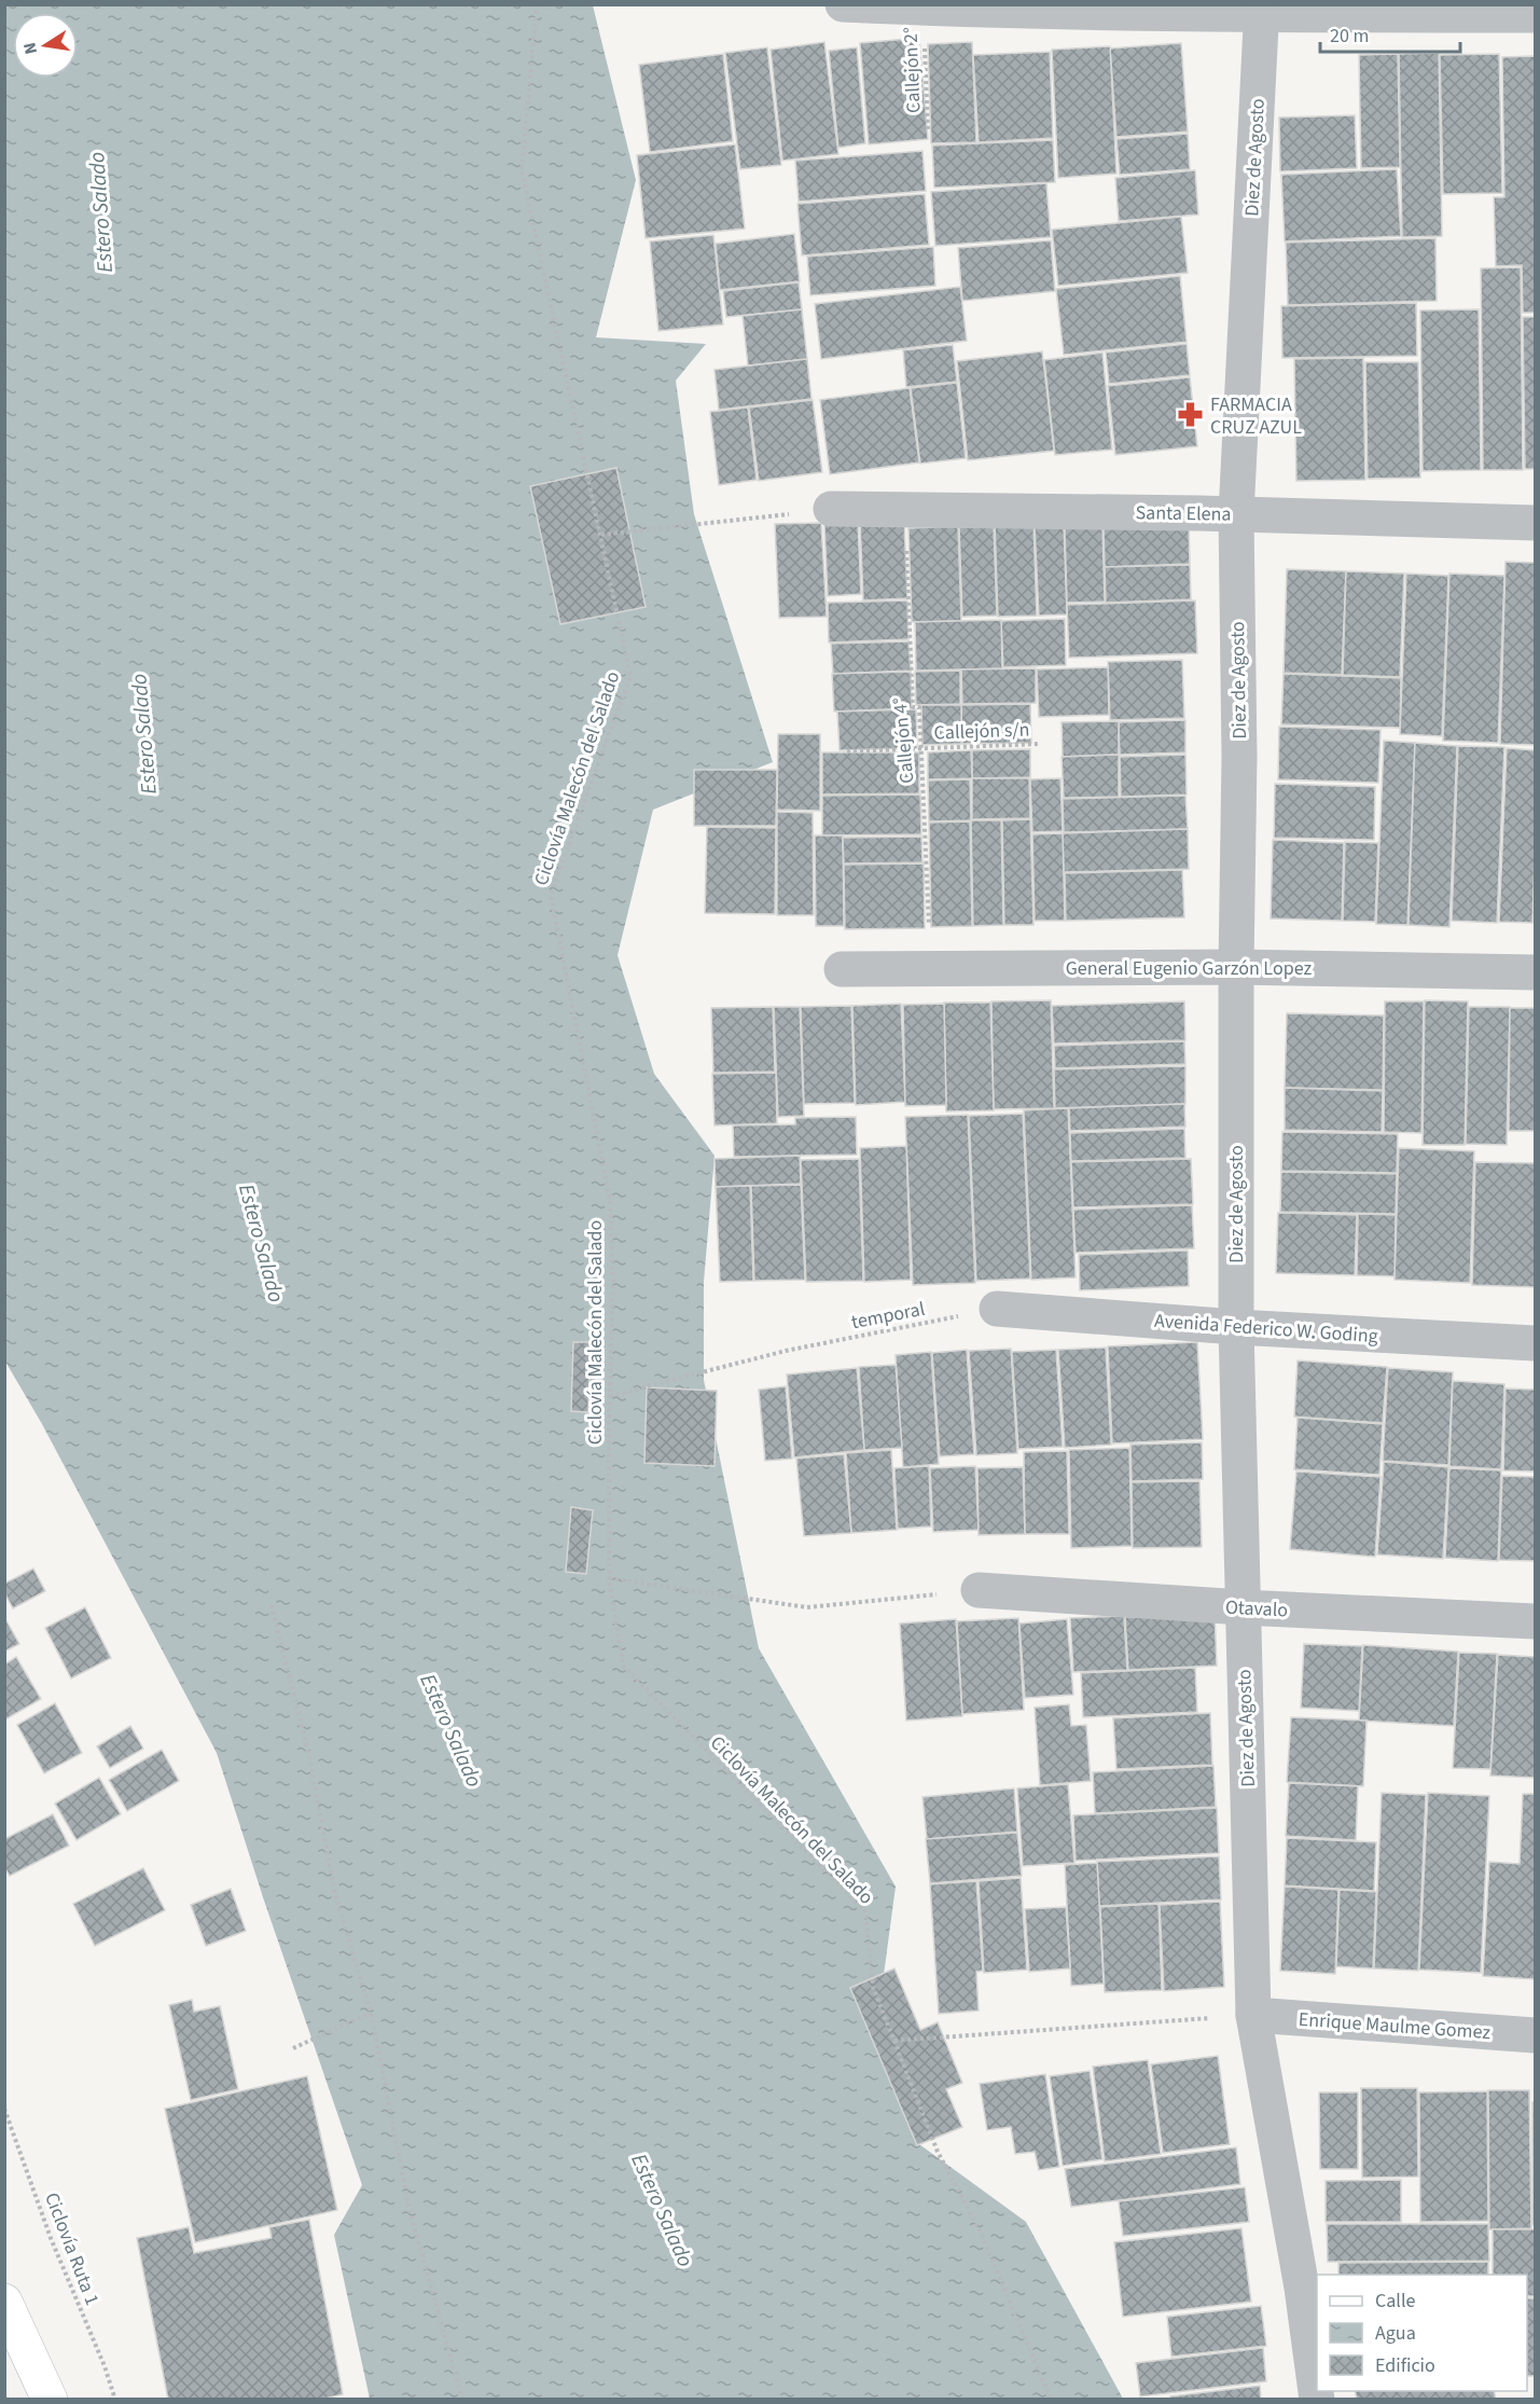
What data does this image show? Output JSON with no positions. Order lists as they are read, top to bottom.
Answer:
{
  "streets": {
    "street": [
      "Diez de Agosto",
      "Santa Elena",
      "General Eugenio Garzón Lopez",
      "Avenida Federico W. Goding",
      "Otavalo",
      "Enrique Maulme Gomez"
    ],
    "path": [
      "Callejón 2°",
      "Callejón s/n",
      "Callejón 4°",
      "Ciclovía Malecón del Salado",
      "temporal",
      "Ciclovía Ruta 1"
    ]
  },
  "crossings": [
    ["Diez de Agosto", "Santa Elena"],
    ["Diez de Agosto", "General Eugenio Garzón Lopez"],
    ["Diez de Agosto", "Avenida Federico W. Goding"],
    ["Diez de Agosto", "Otavalo"],
    ["Diez de Agosto", "Enrique Maulme Gomez"],
    ["Santa Elena", "Callejón 4°"],
    ["Callejón s/n", "Callejón 4°"],
    ["Callejón 4°", "General Eugenio Garzón Lopez"],
    ["Ciclovía Malecón del Salado", "temporal"],
    ["temporal", "Avenida Federico W. Goding"]
  ],
  "water": ["Estero Salado"],
  "places": {
    "pharmacy": ["FARMACIA CRUZ AZUL"]
  },
  "legend": ["Calle", "Agua", "Edificio"],
  "scale_bar": "20 m",
  "north": "left"
}
